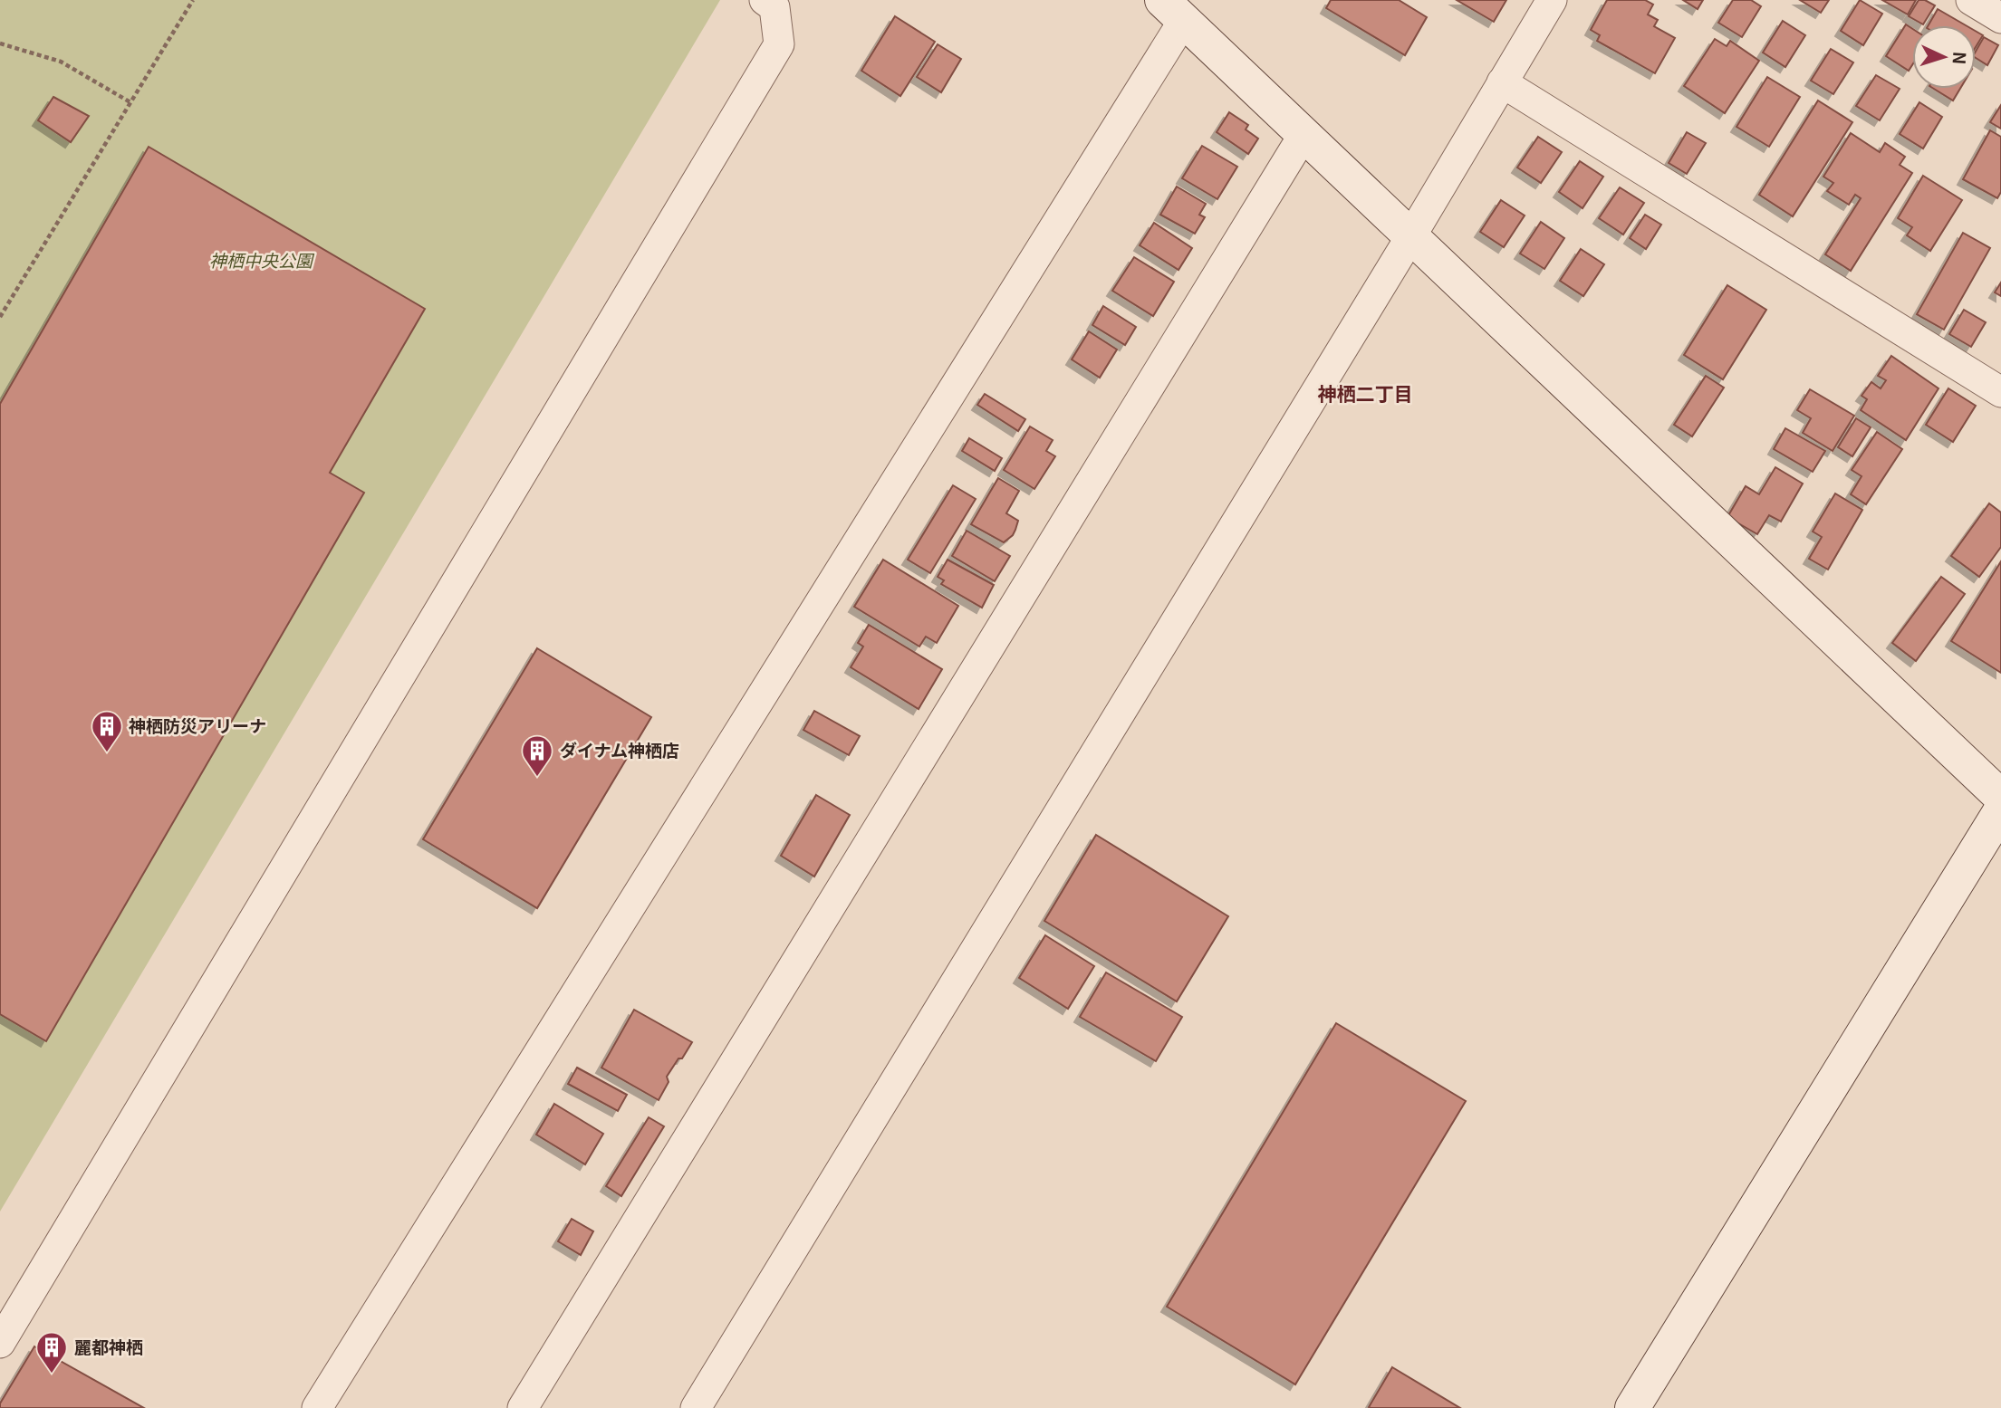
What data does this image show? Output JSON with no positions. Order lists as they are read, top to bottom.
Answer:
{
  "districts": ["神栖二丁目"],
  "parks": ["神栖中央公園"],
  "places": {
    "building": ["神栖防災アリーナ", "ダイナム神栖店", "麗都神栖"]
  },
  "north": "right"
}
